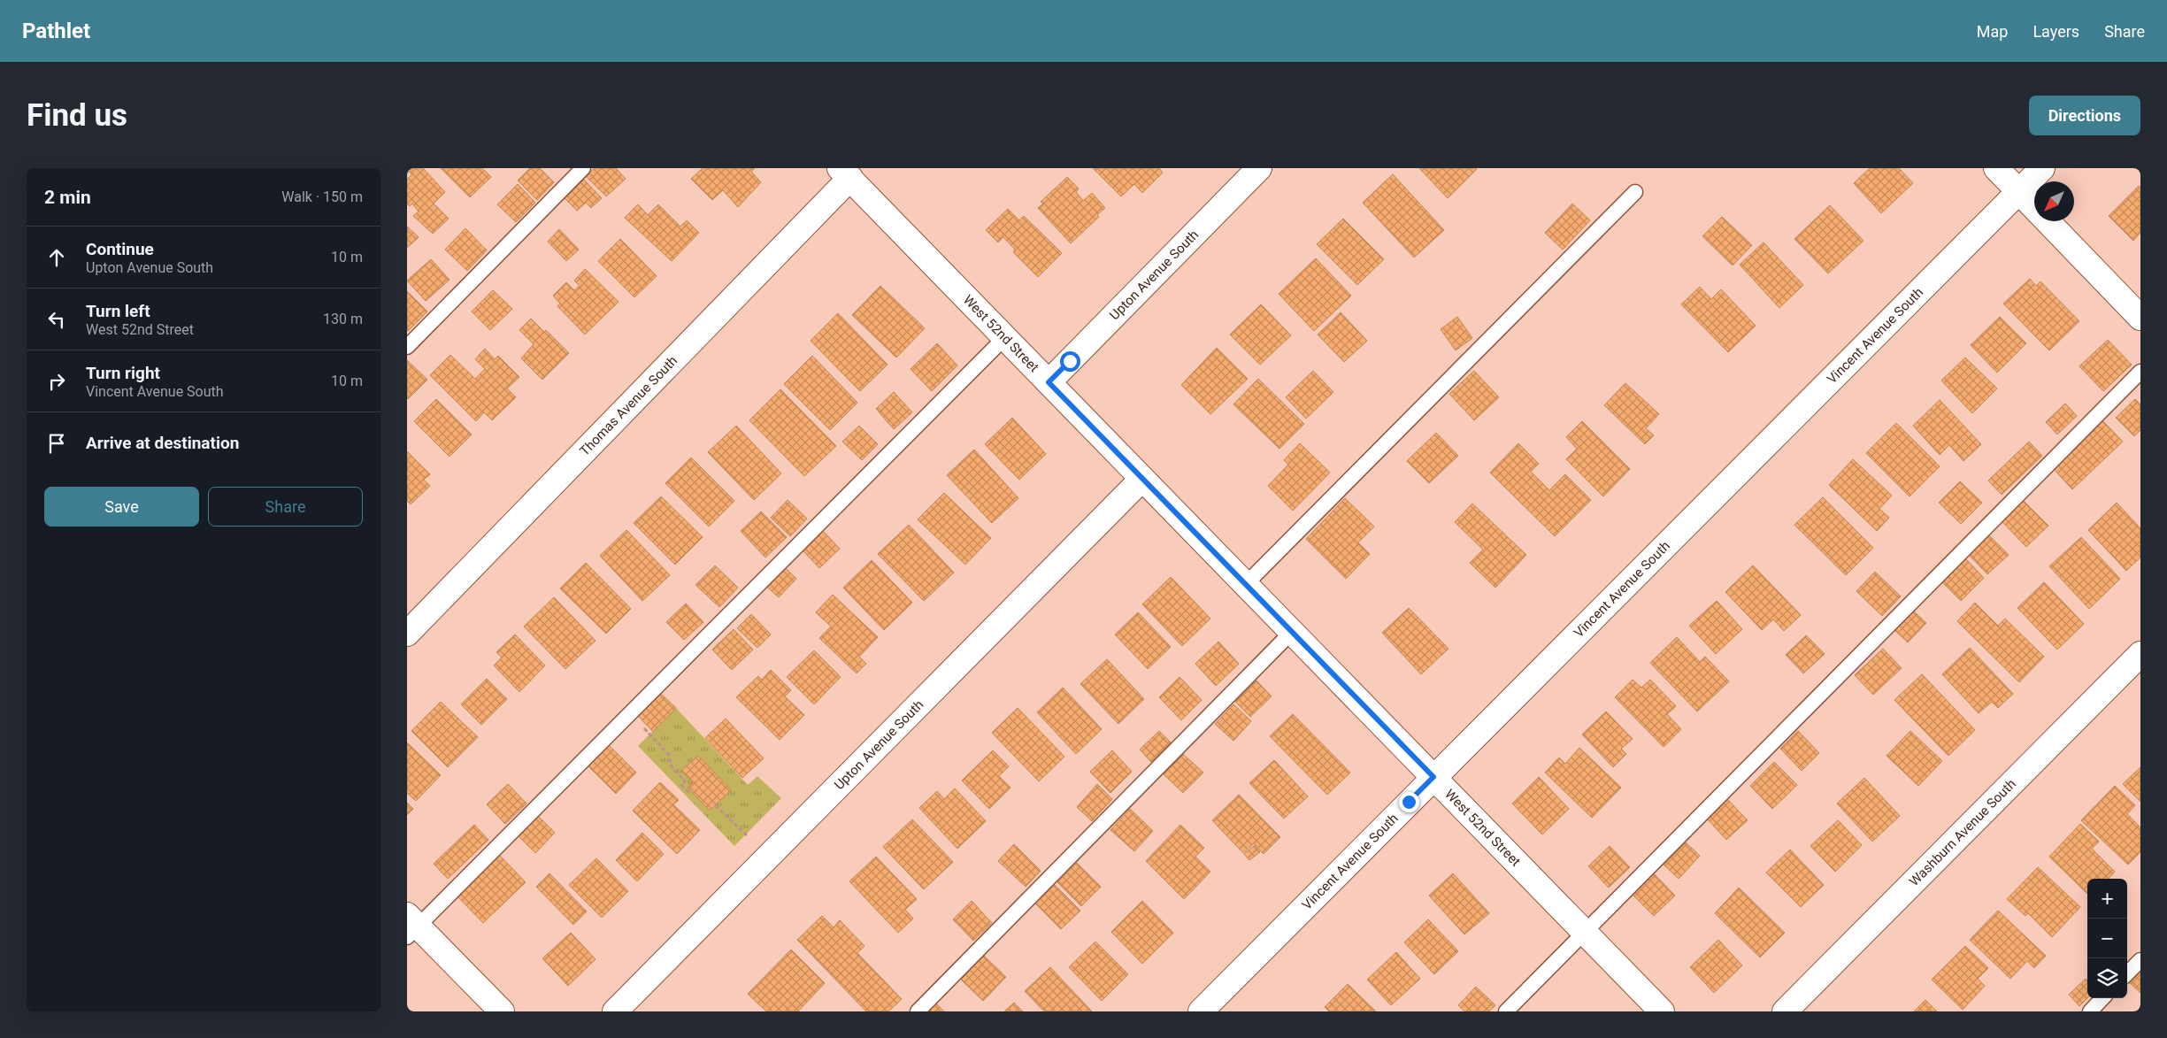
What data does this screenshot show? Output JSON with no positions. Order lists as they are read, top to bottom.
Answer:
{
  "streets": {
    "street": [
      "Upton Avenue South",
      "West 52nd Street",
      "Vincent Avenue South",
      "Thomas Avenue South",
      "Washburn Avenue South"
    ]
  },
  "crossings": [
    ["Upton Avenue South", "West 52nd Street"],
    ["West 52nd Street", "Vincent Avenue South"],
    ["West 52nd Street", "Thomas Avenue South"]
  ],
  "north": "bottom left",
  "page": {
    "header": "Pathlet",
    "nav": ["Map", "Layers", "Share"],
    "buttons": [
      "Directions",
      ["Save", "Share"]
    ],
    "title": "Find us",
    "heading": ["2 min", "Walk · 150 m"],
    "list": [
      ["Continue", "Upton Avenue South", "10 m"],
      ["Turn left", "West 52nd Street", "130 m"],
      ["Turn right", "Vincent Avenue South", "10 m"],
      "Arrive at destination"
    ],
    "map_buttons": ["+", "−"]
  }
}
